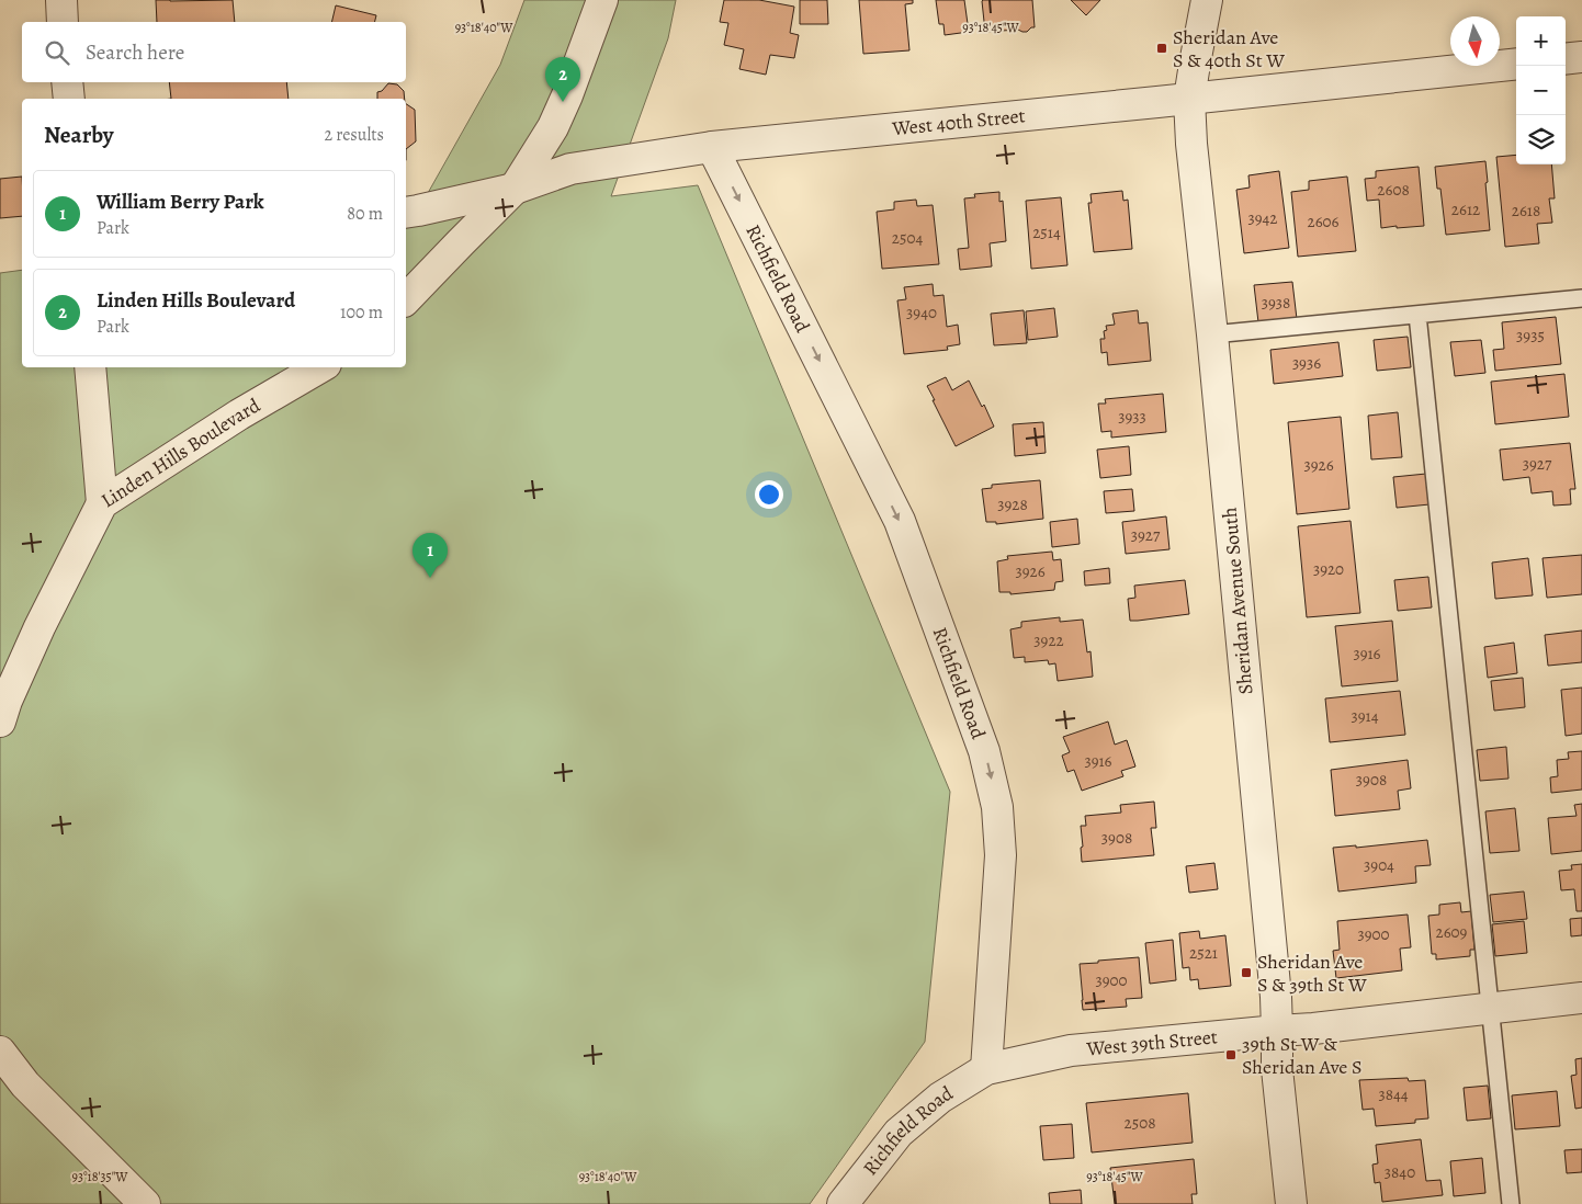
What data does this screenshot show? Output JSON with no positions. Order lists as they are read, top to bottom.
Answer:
{
  "streets": {
    "street": [
      "West 40th Street",
      "Richfield Road",
      "Linden Hills Boulevard",
      "Sheridan Avenue South",
      "West 39th Street"
    ]
  },
  "crossings": [
    ["West 40th Street", "Richfield Road"],
    ["West 40th Street", "Sheridan Avenue South"],
    ["Richfield Road", "West 39th Street"],
    ["Sheridan Avenue South", "West 39th Street"]
  ],
  "one_way": ["Richfield Road"],
  "places": {
    "transit": ["Sheridan Ave S & 40th St W", "Sheridan Ave S & 39th St W", "39th St W & Sheridan Ave S"]
  },
  "house_numbers": [
    "2608",
    "2612",
    "2618",
    "3942",
    "2606",
    "2514",
    "2504",
    "3938",
    "3940",
    "3935",
    "3936",
    "3933",
    "3927",
    "3926",
    "3928",
    "3927",
    "3920",
    "3926",
    "3922",
    "3916",
    "3914",
    "3916",
    "3908",
    "3908",
    "3904",
    "2609",
    "3900",
    "2521",
    "3900",
    "3844",
    "2508",
    "3840"
  ],
  "north": "bottom",
  "page": {
    "map_buttons": ["+", "−"],
    "search": "Search here",
    "pins": ["2", "1"],
    "heading": ["Nearby", "2 results"],
    "list": [
      {
        "mark": "1",
        "name": "William Berry Park",
        "note": "Park",
        "value": "80 m"
      },
      {
        "mark": "2",
        "name": "Linden Hills Boulevard",
        "note": "Park",
        "value": "100 m"
      }
    ]
  },
  "coordinates": ["93°18'40\"W", "93°18'45\"W", "93°18'35\"W"]
}
